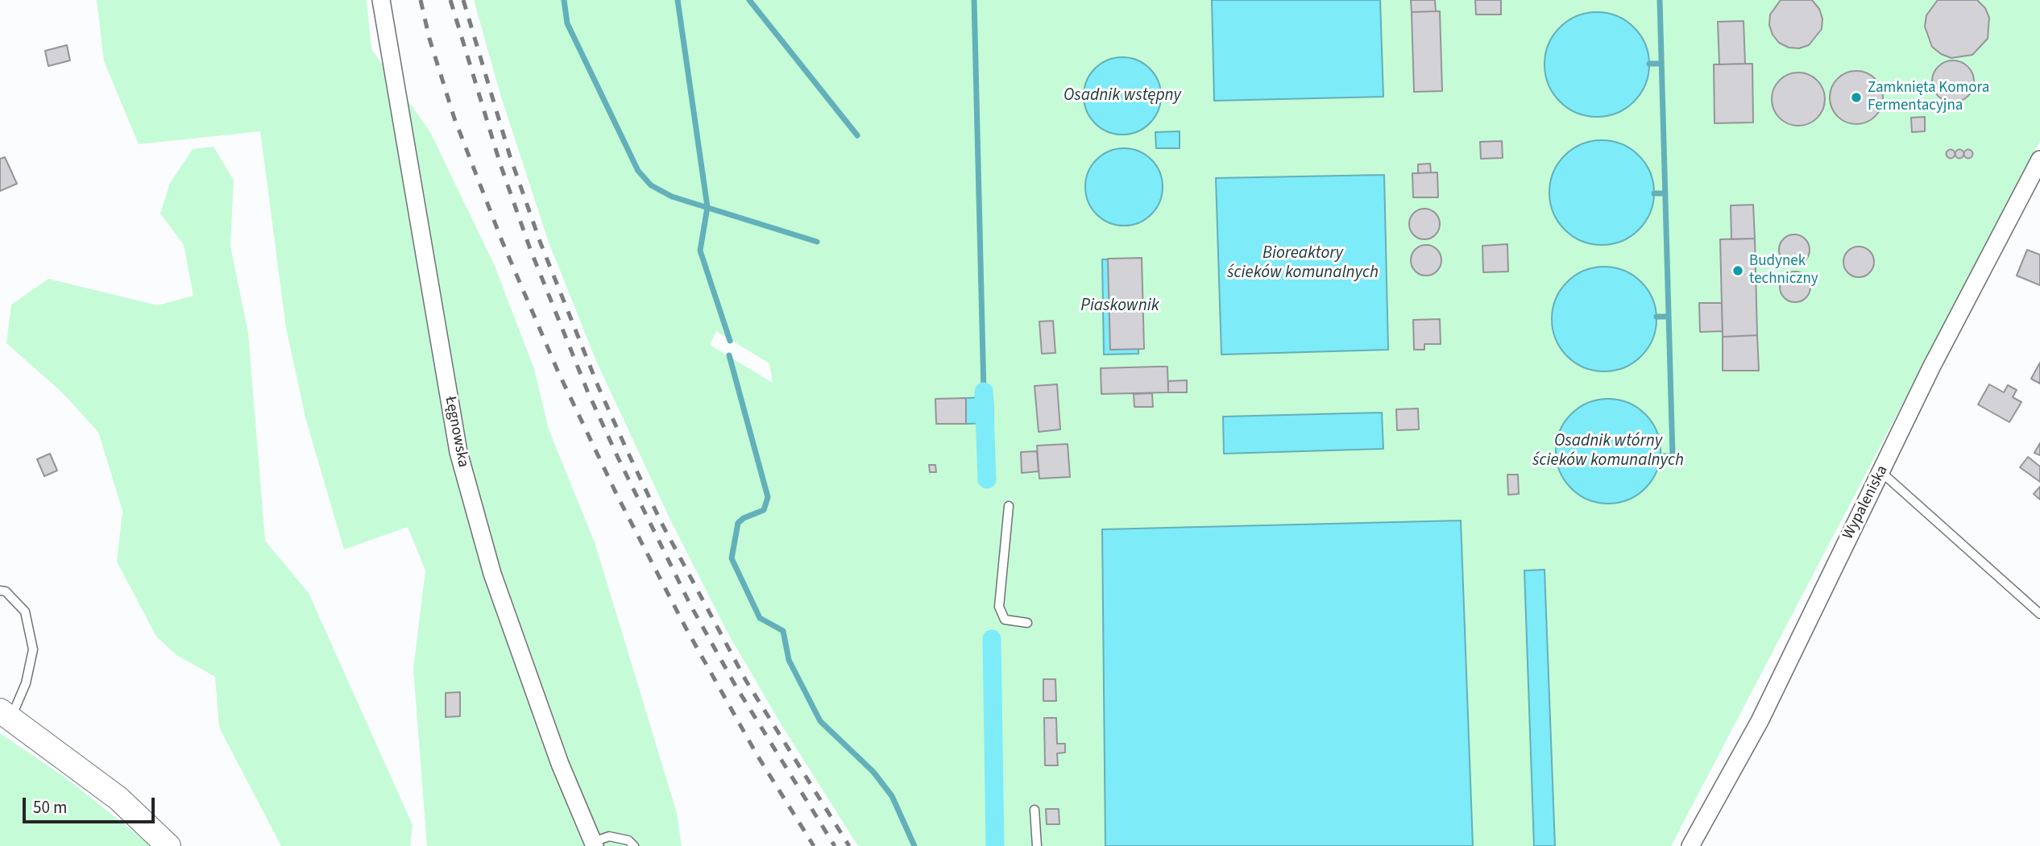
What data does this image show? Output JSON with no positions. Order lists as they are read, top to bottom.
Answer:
{
  "streets": {
    "street": ["Łęgnowska", "Wypaleniska"]
  },
  "water": [
    "Osadnik wstępny",
    "Bioreaktory ścieków komunalnych",
    "Piaskownik",
    "Osadnik wtórny ścieków komunalnych"
  ],
  "places": ["Zamknięta Komora Fermentacyjna", "Budynek techniczny"],
  "scale_bar": "50 m"
}
